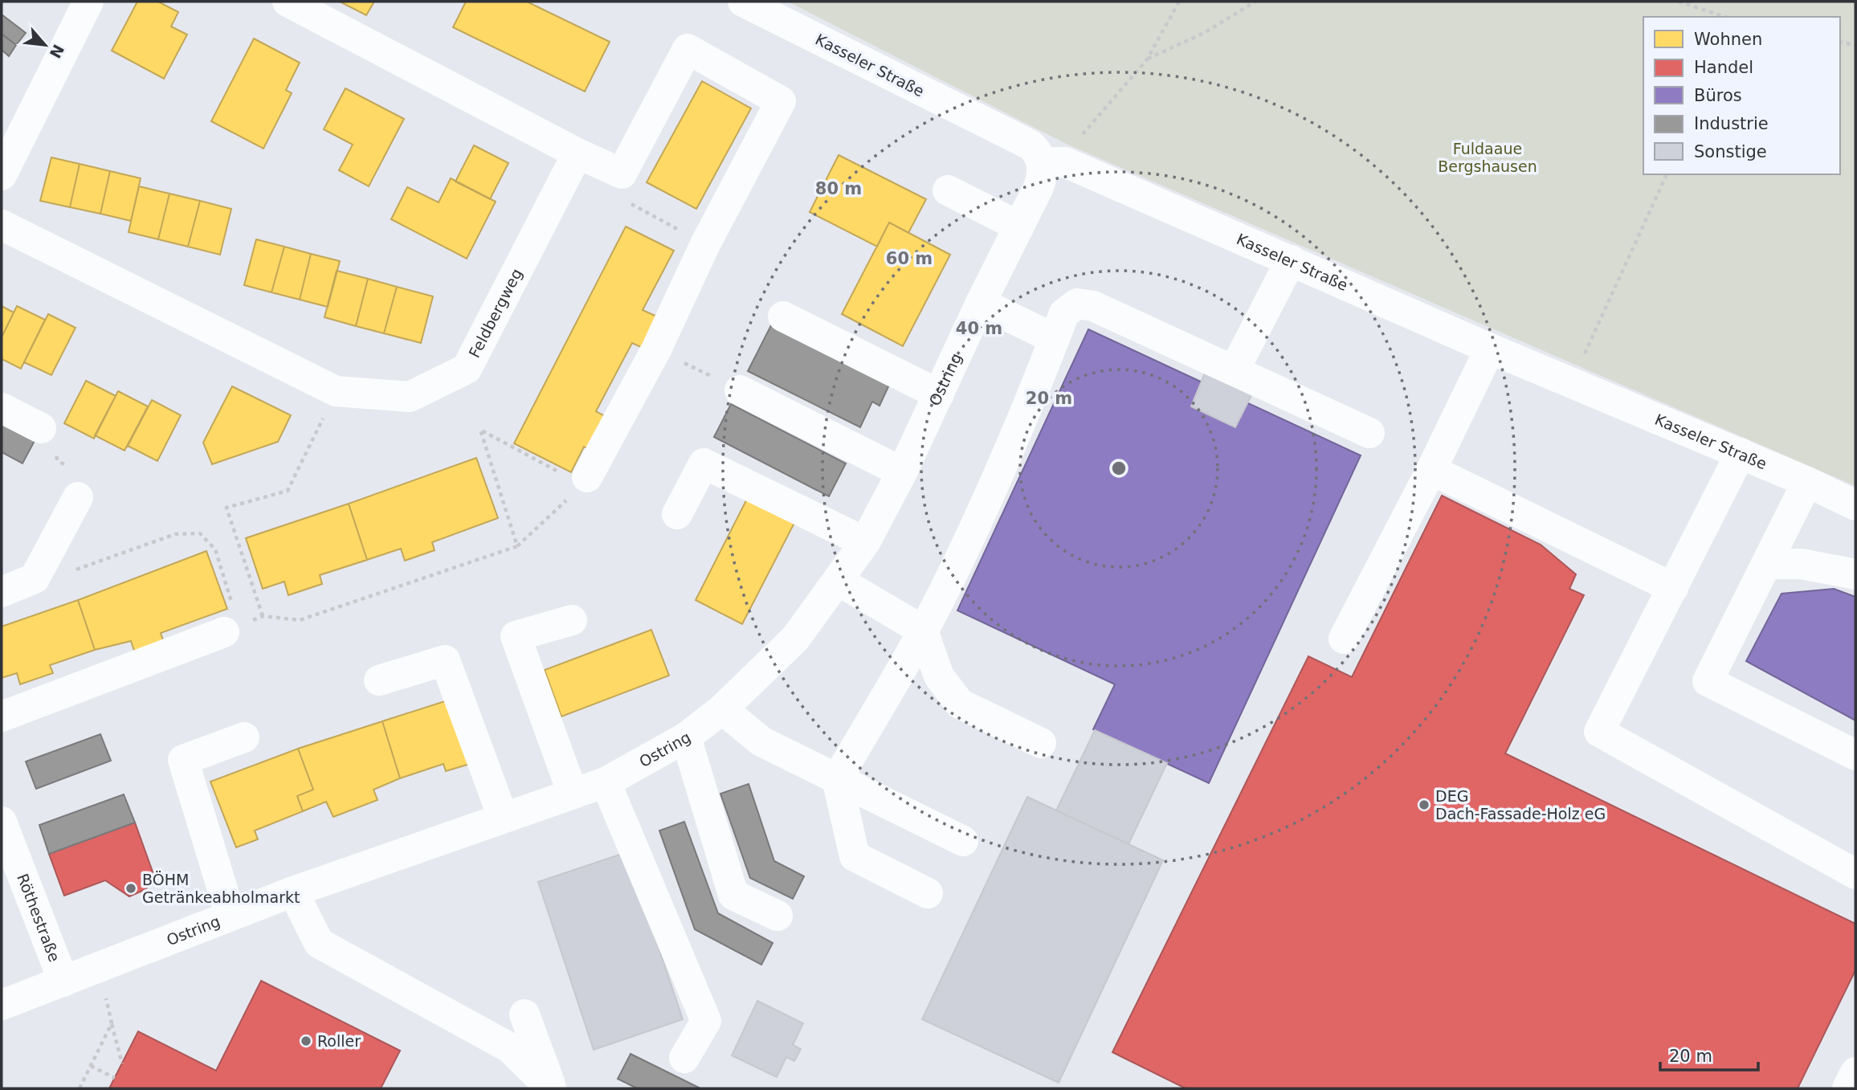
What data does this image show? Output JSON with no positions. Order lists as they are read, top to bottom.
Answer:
{
  "streets": {
    "street": [
      "Kasseler Straße",
      "Feldbergweg",
      "Ostring",
      "Röthestraße"
    ]
  },
  "crossings": [
    ["Kasseler Straße", "Ostring"],
    ["Ostring", "Röthestraße"]
  ],
  "parks": ["Fuldaaue Bergshausen"],
  "places": ["DEG Dach-Fassade-Holz eG", "BÖHM Getränkeabholmarkt", "Roller"],
  "legend": [
    "Wohnen",
    "Handel",
    "Büros",
    "Industrie",
    "Sonstige"
  ],
  "scale_bar": "20 m",
  "north": "bottom right",
  "rings": [
    "80 m",
    "60 m",
    "40 m",
    "20 m"
  ]
}
